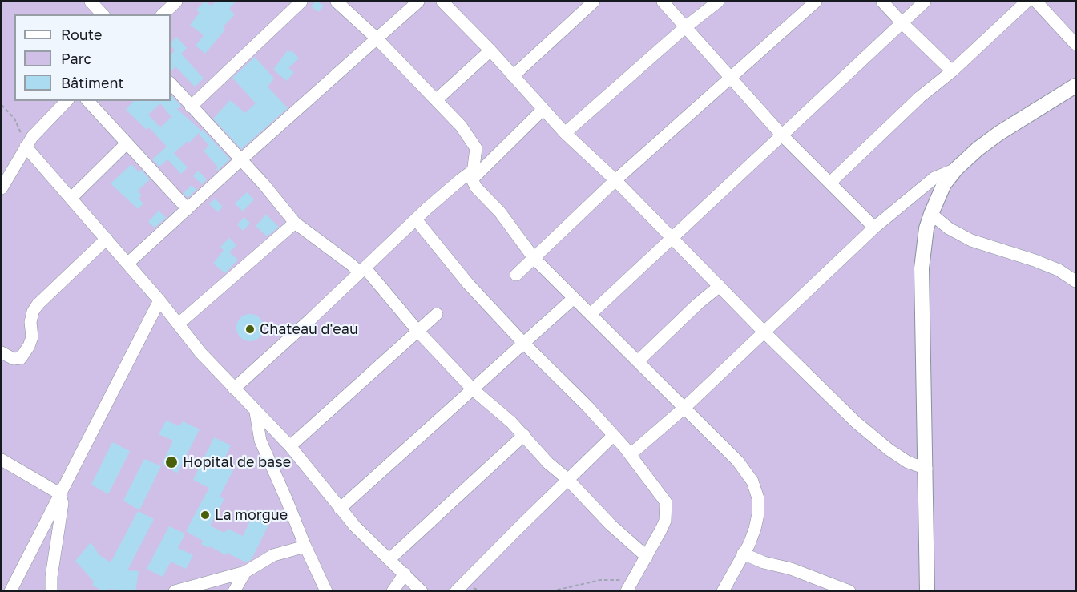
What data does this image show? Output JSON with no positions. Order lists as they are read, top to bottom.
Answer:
{
  "places": ["Chateau d'eau", "Hopital de base", "La morgue"],
  "legend": ["Route", "Parc", "Bâtiment"]
}
